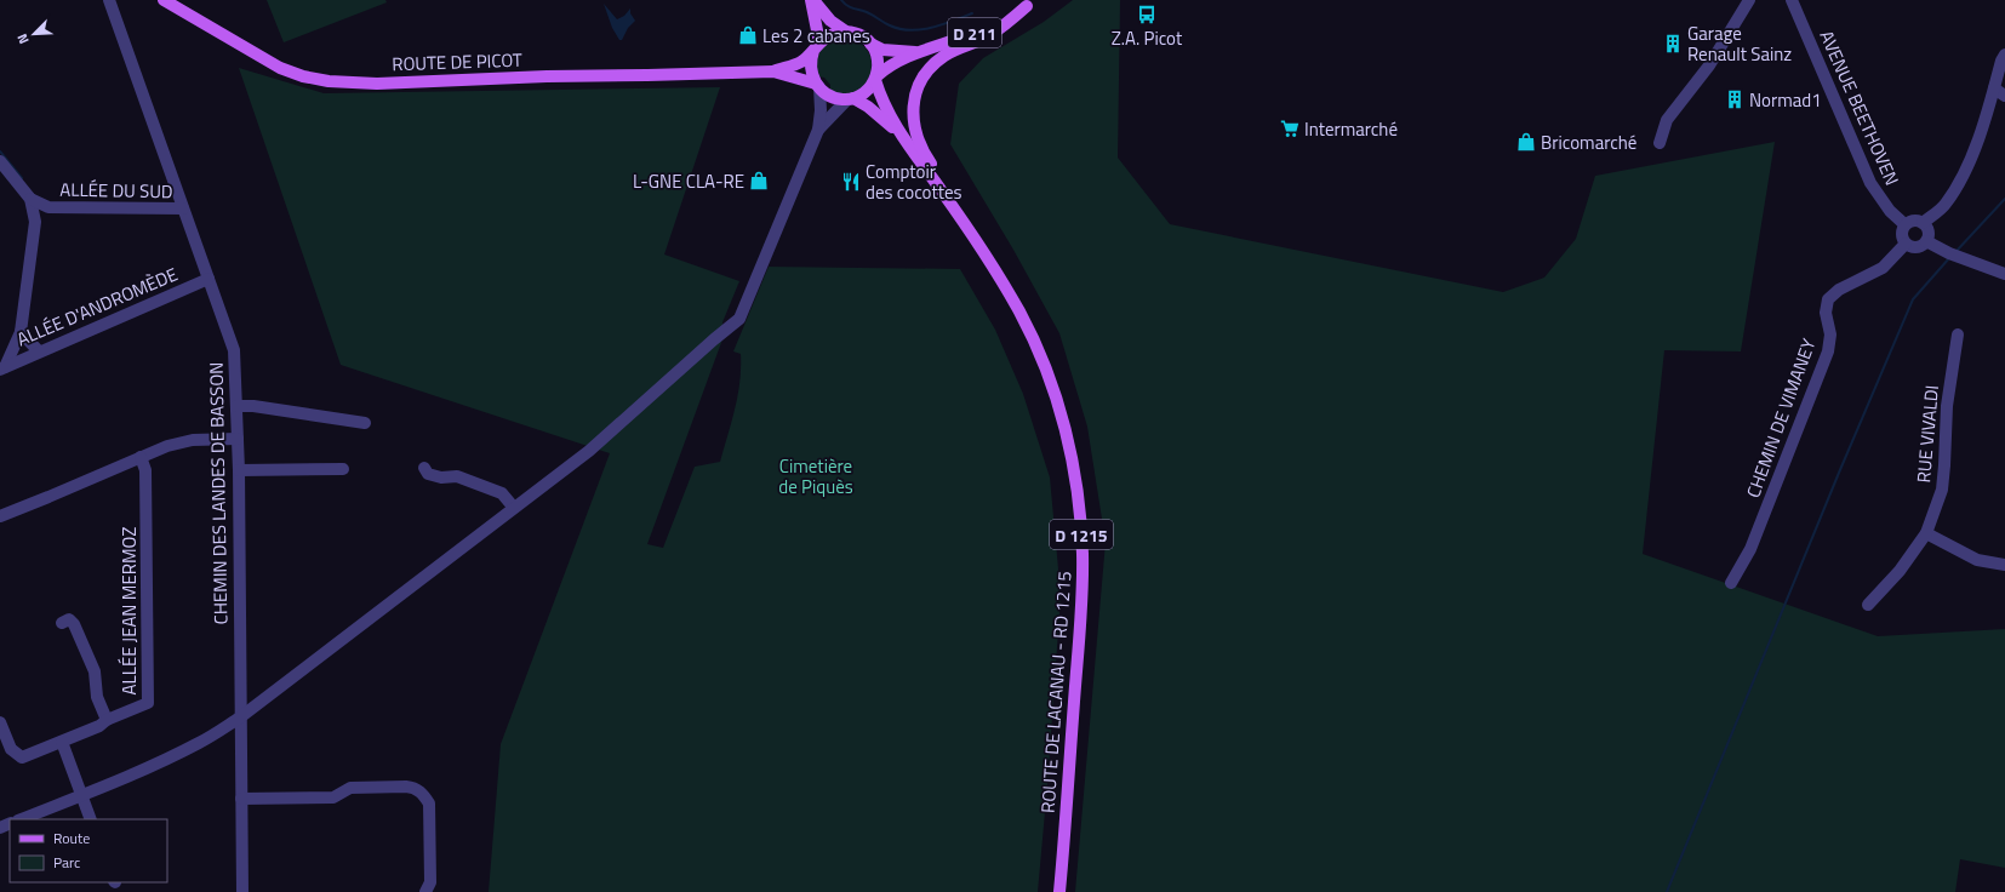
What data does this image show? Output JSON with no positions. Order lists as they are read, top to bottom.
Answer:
{
  "streets": {
    "main road": [
      "D 211",
      "ROUTE DE PICOT",
      "D 1215",
      "ROUTE DE LACANAU - RD 1215"
    ],
    "street": [
      "AVENUE BEETHOVEN",
      "ALLÉE DU SUD",
      "ALLÉE D'ANDROMÈDE",
      "CHEMIN DE VIMANEY",
      "RUE VIVALDI",
      "CHEMIN DES LANDES DE BASSON",
      "ALLÉE JEAN MERMOZ"
    ]
  },
  "crossings": [
    ["D 211", "ROUTE DE PICOT"],
    ["D 211", "D 1215"],
    ["ROUTE DE PICOT", "D 1215"],
    ["AVENUE BEETHOVEN", "CHEMIN DE VIMANEY"],
    ["ALLÉE DU SUD", "CHEMIN DES LANDES DE BASSON"],
    ["ALLÉE D'ANDROMÈDE", "CHEMIN DES LANDES DE BASSON"],
    ["D 1215", "ROUTE DE LACANAU - RD 1215"]
  ],
  "parks": ["Cimetière de Piquès"],
  "places": {
    "bus stop": ["Z.A. Picot"],
    "shop": ["Les 2 cabanes", "Bricomarché", "L-GNE CLA-RE"],
    "building": ["Garage Renault Sainz", "Normad1"],
    "supermarket": ["Intermarché"],
    "restaurant": ["Comptoir des cocottes"]
  },
  "legend": ["Route", "Parc"],
  "north": "bottom left"
}
